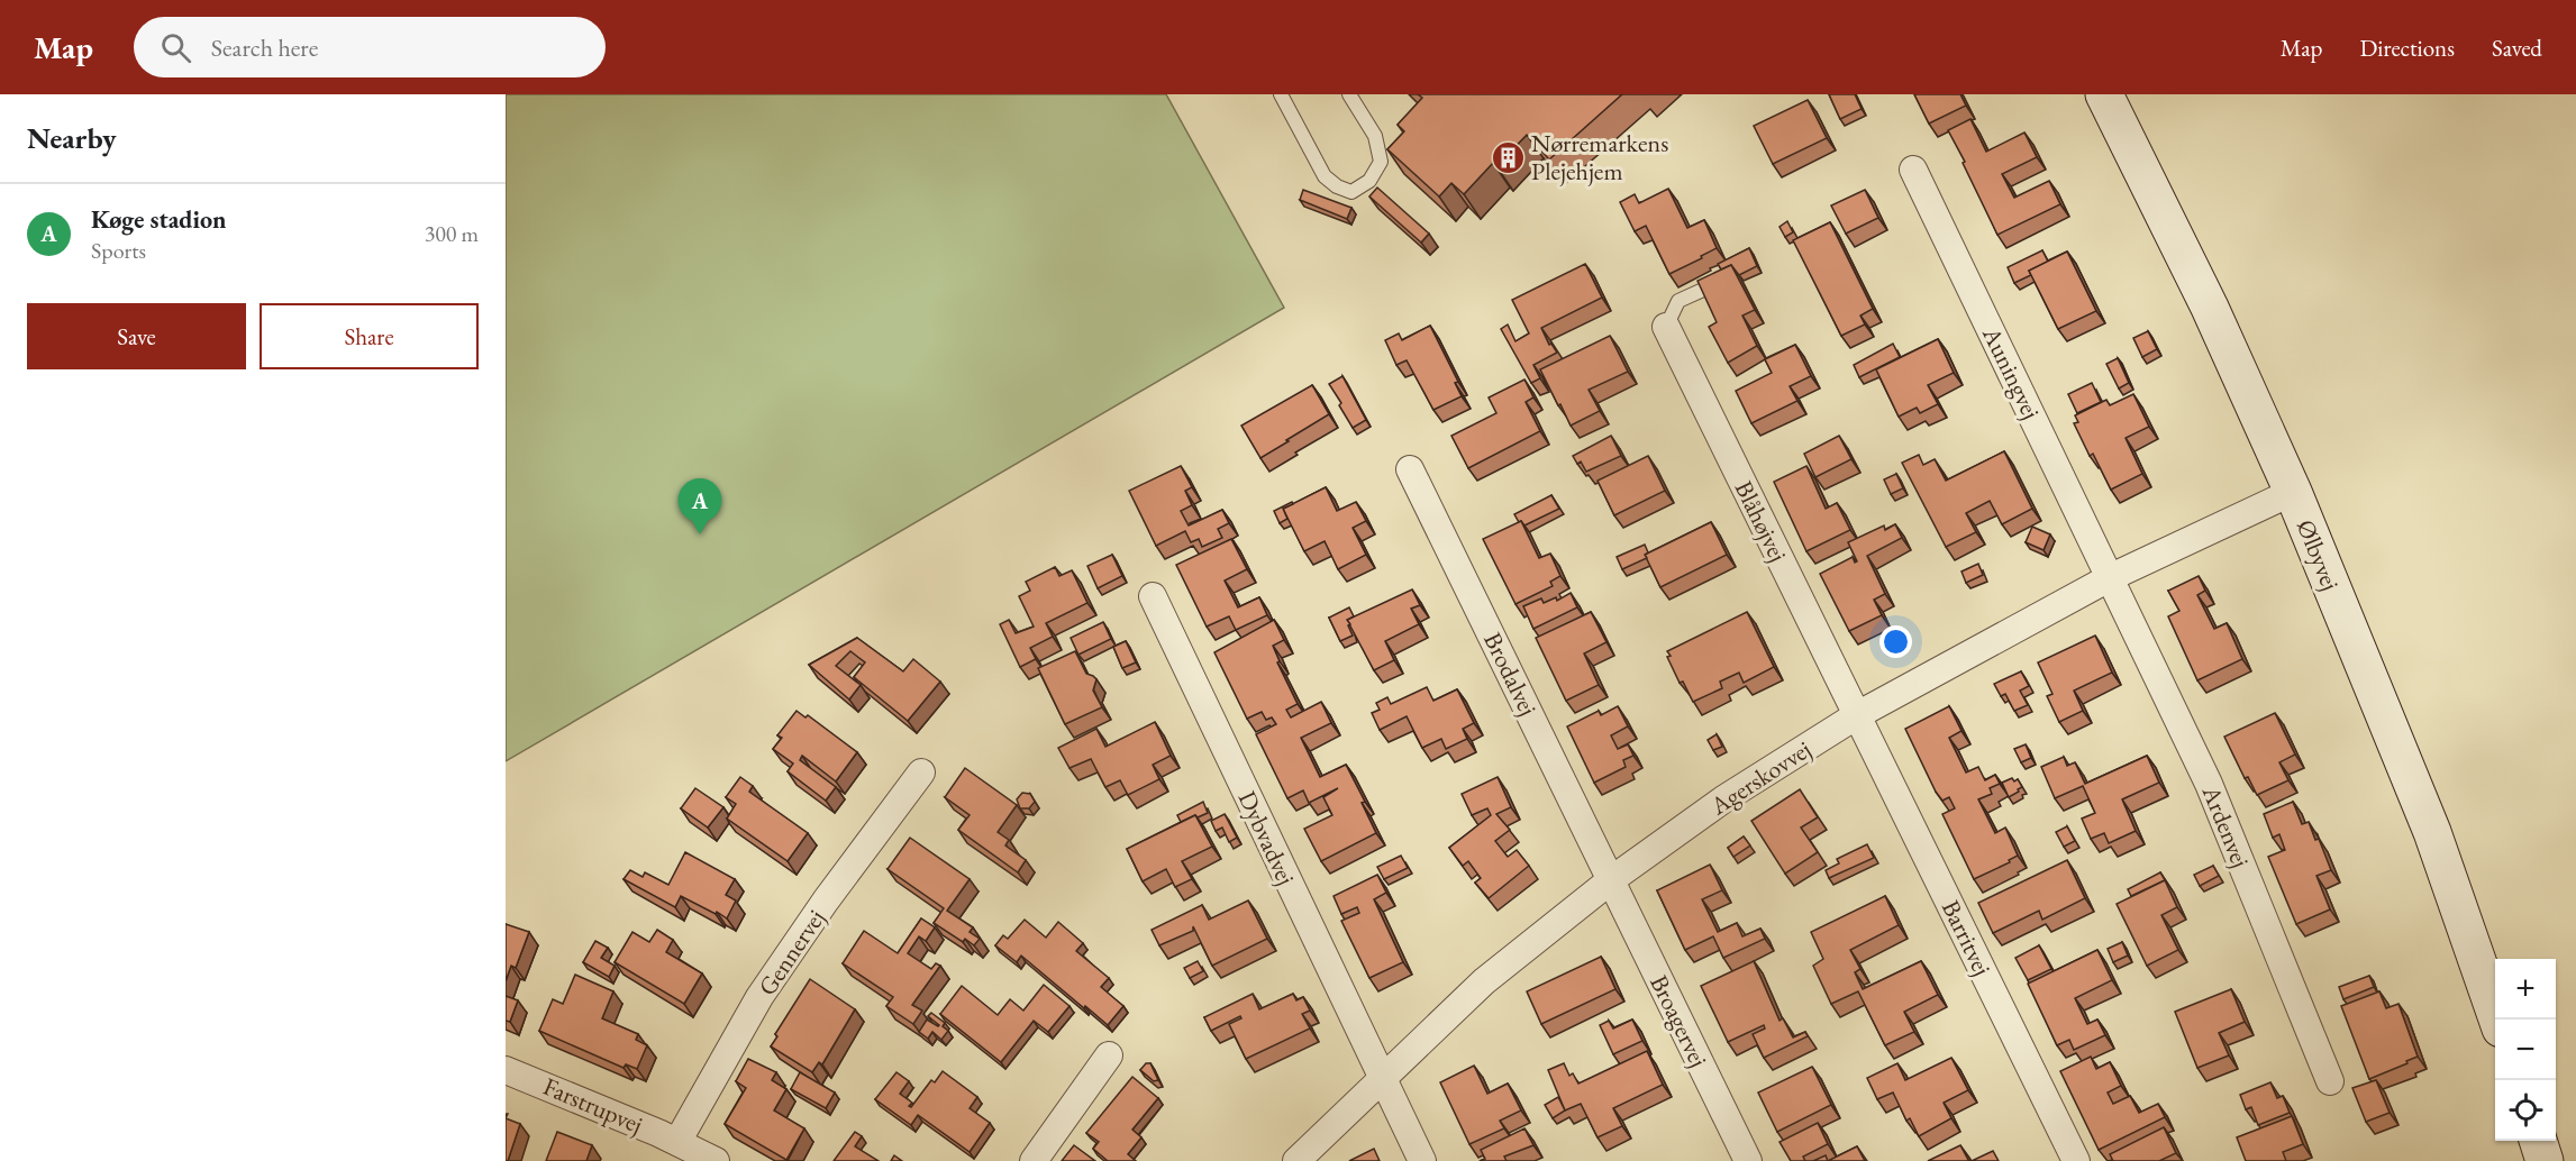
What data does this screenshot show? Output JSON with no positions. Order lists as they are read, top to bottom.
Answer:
{
  "streets": {
    "street": [
      "Auningvej",
      "Blåhøjvej",
      "Ølbyvej",
      "Brodalvej",
      "Agerskovvej",
      "Ardenvej",
      "Dybvadvej",
      "Barritvej",
      "Gennervej",
      "Broagervej",
      "Farstrupvej"
    ]
  },
  "crossings": [
    ["Auningvej", "Agerskovvej"],
    ["Auningvej", "Ardenvej"],
    ["Blåhøjvej", "Agerskovvej"],
    ["Blåhøjvej", "Barritvej"],
    ["Ølbyvej", "Agerskovvej"],
    ["Brodalvej", "Agerskovvej"],
    ["Brodalvej", "Broagervej"],
    ["Agerskovvej", "Ardenvej"],
    ["Agerskovvej", "Dybvadvej"],
    ["Agerskovvej", "Barritvej"],
    ["Agerskovvej", "Broagervej"],
    ["Gennervej", "Farstrupvej"]
  ],
  "places": {
    "building": ["Nørremarkens Plejehjem"]
  },
  "page": {
    "header": "Map",
    "search": "Search here",
    "nav": ["Map", "Directions", "Saved"],
    "heading": "Nearby",
    "list": [
      {
        "mark": "A",
        "name": "Køge stadion",
        "note": "Sports",
        "value": "300 m"
      }
    ],
    "buttons": ["Save", "Share"],
    "pins": "A",
    "map_buttons": ["+", "−"]
  }
}
